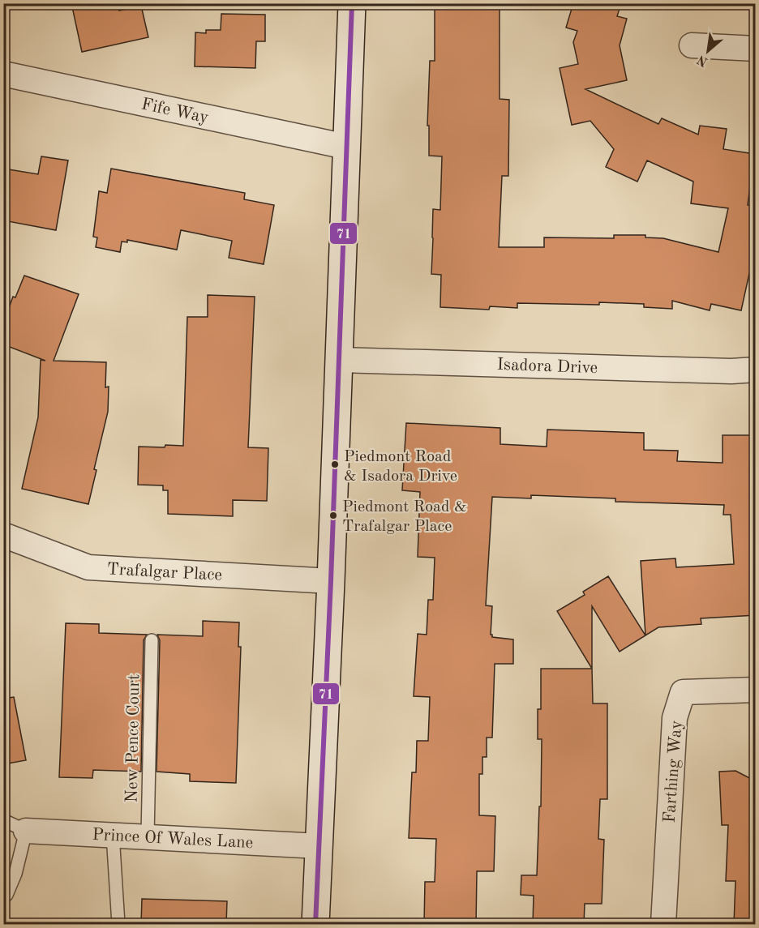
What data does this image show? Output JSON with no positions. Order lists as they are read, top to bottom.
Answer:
{
  "streets": {
    "street": [
      "Fife Way",
      "Isadora Drive",
      "Trafalgar Place",
      "Farthing Way",
      "Prince Of Wales Lane"
    ],
    "lane": ["New Pence Court"]
  },
  "crossings": [
    ["New Pence Court", "Prince Of Wales Lane"]
  ],
  "places": ["Piedmont Road & Isadora Drive", "Piedmont Road & Trafalgar Place"],
  "lines": ["transit line 71"],
  "north": "bottom left"
}
